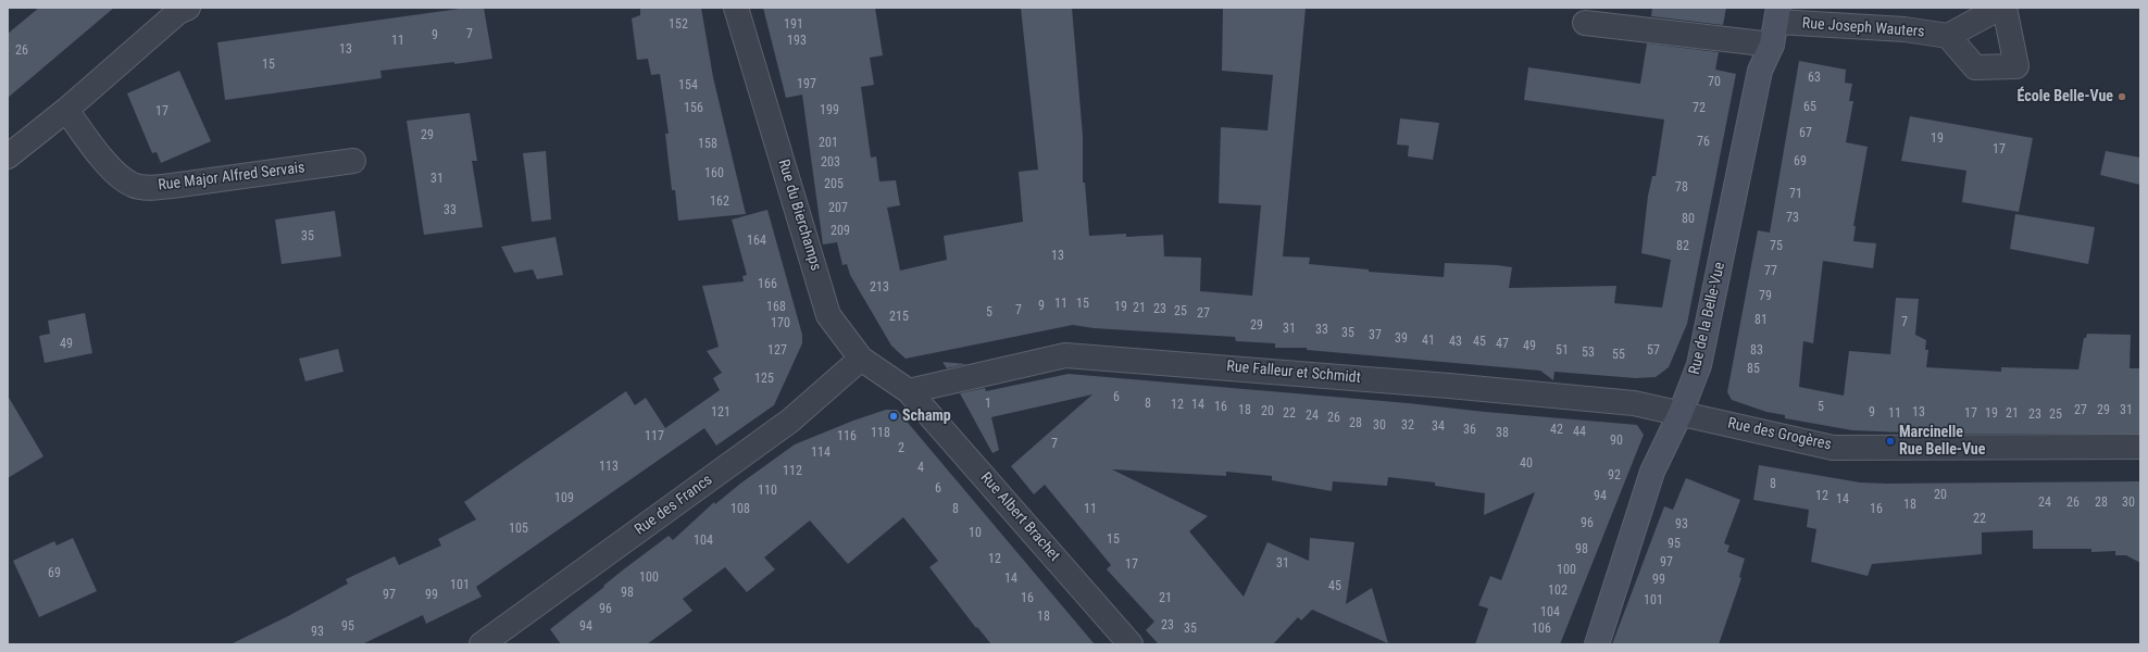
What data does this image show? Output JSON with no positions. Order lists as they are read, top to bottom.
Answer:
{
  "streets": {
    "street": [
      "Rue Joseph Wauters",
      "Rue Major Alfred Servais",
      "Rue du Bierchamps",
      "Rue de la Belle-Vue",
      "Rue Falleur et Schmidt",
      "Rue des Grogères",
      "Rue des Francs",
      "Rue Albert Brachet"
    ]
  },
  "crossings": [
    ["Rue Joseph Wauters", "Rue de la Belle-Vue"],
    ["Rue du Bierchamps", "Rue Falleur et Schmidt"],
    ["Rue du Bierchamps", "Rue des Francs"],
    ["Rue du Bierchamps", "Rue Albert Brachet"],
    ["Rue de la Belle-Vue", "Rue Falleur et Schmidt"],
    ["Rue de la Belle-Vue", "Rue des Grogères"],
    ["Rue Falleur et Schmidt", "Rue des Grogères"],
    ["Rue Falleur et Schmidt", "Rue Albert Brachet"]
  ],
  "places": ["École Belle-Vue", "Schamp", "Marcinelle Rue Belle-Vue"],
  "house_numbers": [
    "152",
    "191",
    "7",
    "9",
    "11",
    "193",
    "13",
    "26",
    "15",
    "63",
    "70",
    "197",
    "154",
    "65",
    "156",
    "72",
    "199",
    "17",
    "67",
    "29",
    "19",
    "76",
    "201",
    "158",
    "17",
    "69",
    "203",
    "160",
    "31",
    "205",
    "78",
    "71",
    "162",
    "207",
    "33",
    "73",
    "80",
    "209",
    "35",
    "164",
    "82",
    "75",
    "13",
    "77",
    "166",
    "213",
    "79",
    "11",
    "15",
    "9",
    "168",
    "19",
    "21",
    "23",
    "7",
    "25",
    "5",
    "27",
    "215",
    "81",
    "7",
    "170",
    "29",
    "31",
    "33",
    "35",
    "37",
    "39",
    "41",
    "43",
    "45",
    "49",
    "47",
    "49",
    "127",
    "51",
    "57",
    "83",
    "53",
    "55",
    "85",
    "125",
    "6",
    "1",
    "8",
    "12",
    "14",
    "16",
    "5",
    "18",
    "27",
    "29",
    "31",
    "20",
    "121",
    "9",
    "13",
    "22",
    "11",
    "17",
    "19",
    "21",
    "23",
    "25",
    "24",
    "26",
    "28",
    "30",
    "32",
    "34",
    "36",
    "42",
    "44",
    "118",
    "38",
    "117",
    "116",
    "90",
    "7",
    "2",
    "114",
    "40",
    "113",
    "4",
    "112",
    "92",
    "8",
    "6",
    "110",
    "20",
    "94",
    "12",
    "109",
    "14",
    "24",
    "26",
    "28",
    "30",
    "18",
    "108",
    "8",
    "11",
    "16",
    "22",
    "96",
    "93",
    "105",
    "10",
    "15",
    "104",
    "95",
    "98",
    "12",
    "97",
    "31",
    "17",
    "100",
    "69",
    "100",
    "14",
    "99",
    "101",
    "45",
    "102",
    "98",
    "97",
    "99",
    "16",
    "21",
    "101",
    "96",
    "104",
    "18",
    "23",
    "95",
    "94",
    "35",
    "106",
    "93"
  ]
}
